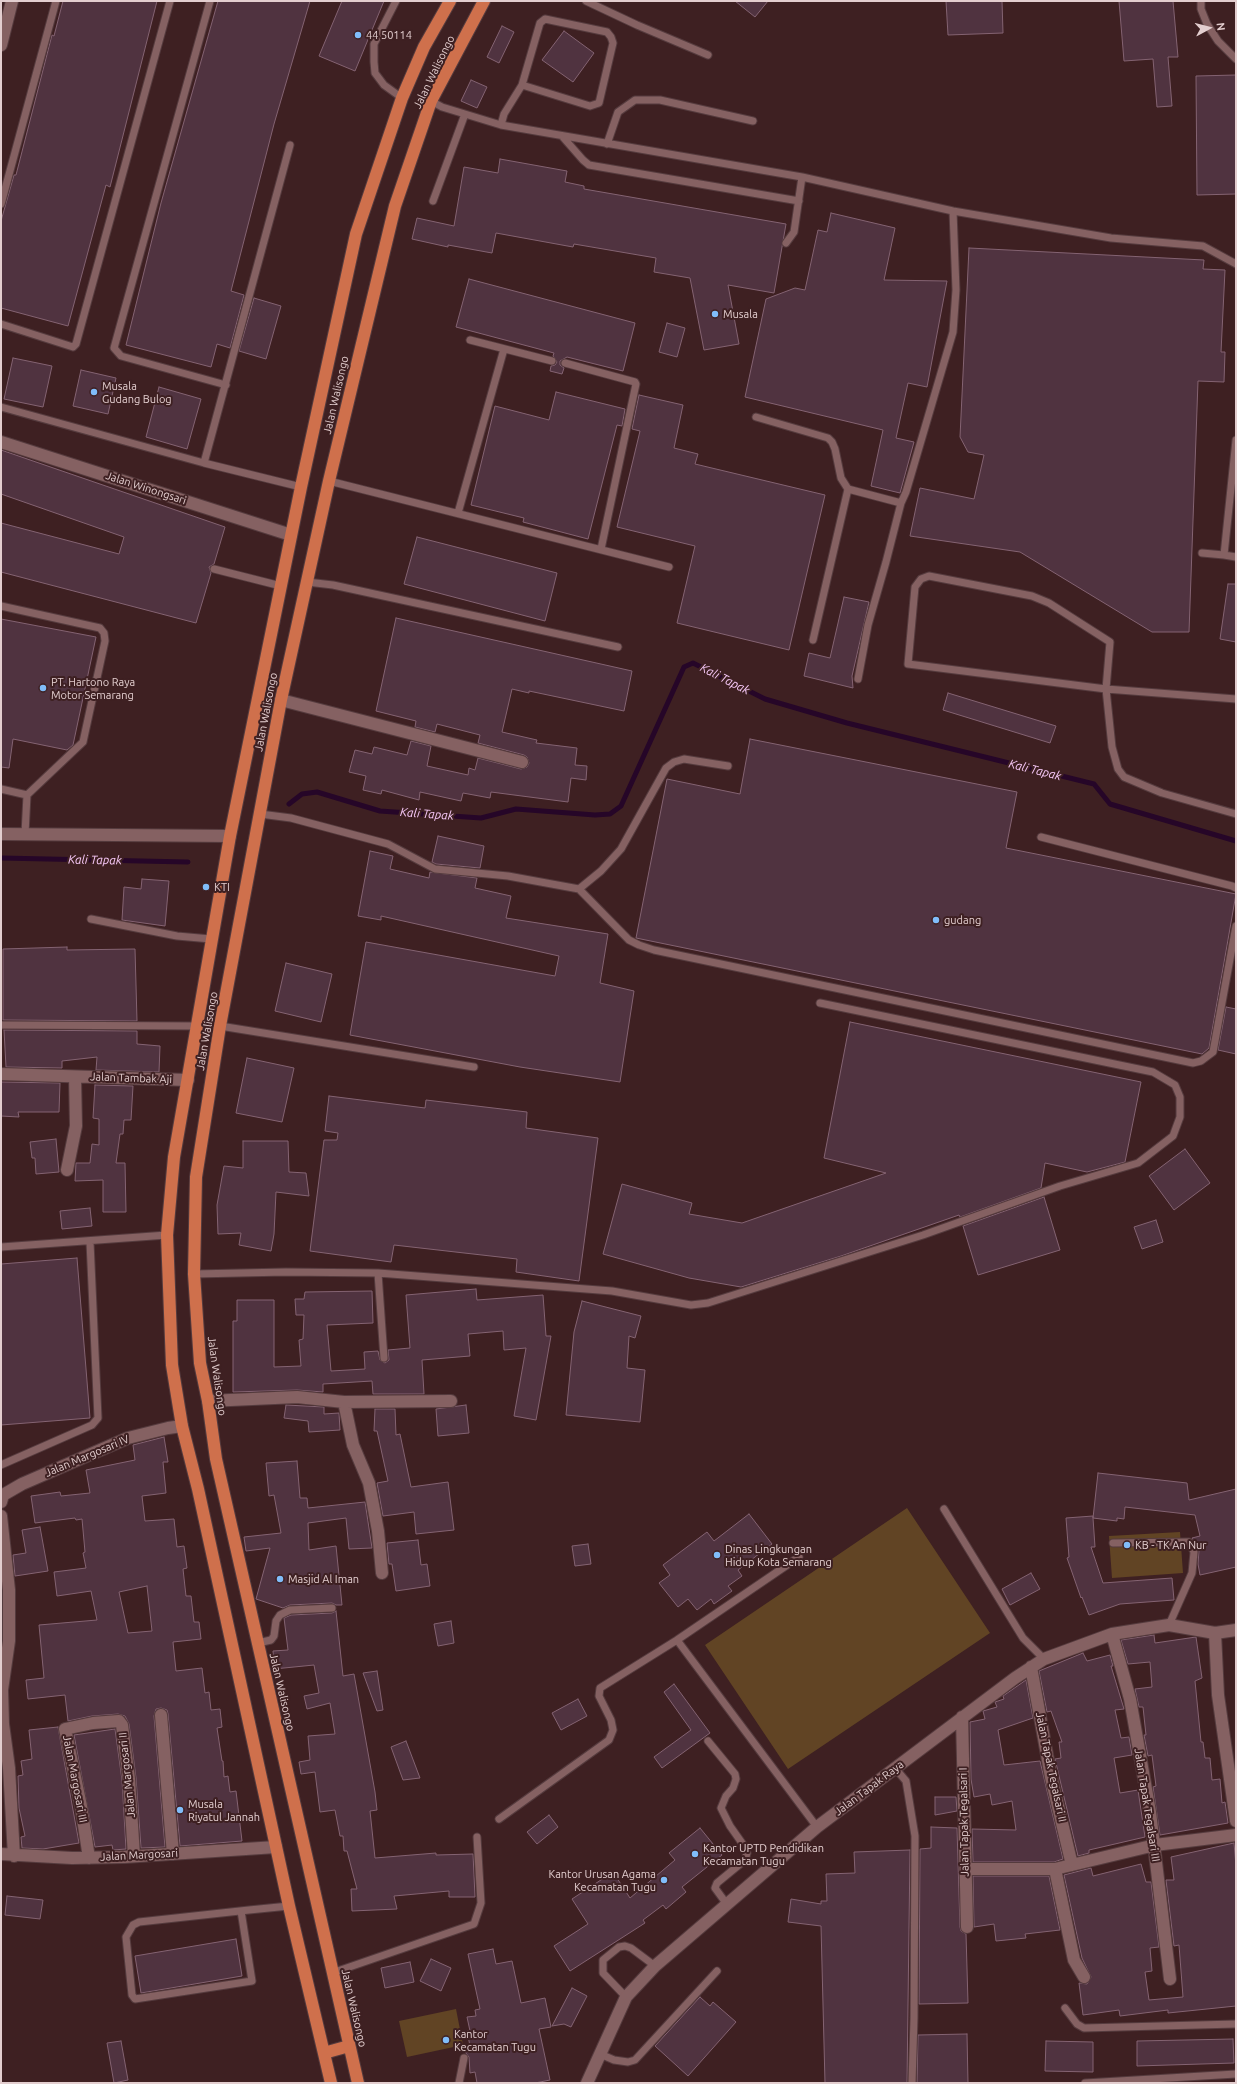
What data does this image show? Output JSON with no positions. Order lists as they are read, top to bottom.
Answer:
{
  "streets": {
    "highway": ["Jalan Walisongo"],
    "street": [
      "Jalan Winongsari",
      "Jalan Tambak Aji",
      "Jalan Margosari IV",
      "Jalan Tapak Tegalsari II",
      "Jalan Margosari II",
      "Jalan Margosari III",
      "Jalan Tapak Raya",
      "Jalan Tapak Tegalsari III",
      "Jalan Tapak Tegalsari I",
      "Jalan Margosari"
    ]
  },
  "crossings": [
    ["Jalan Walisongo", "Jalan Winongsari"],
    ["Jalan Walisongo", "Jalan Tambak Aji"],
    ["Jalan Walisongo", "Jalan Margosari IV"],
    ["Jalan Walisongo", "Jalan Margosari"],
    ["Jalan Tapak Tegalsari II", "Jalan Tapak Raya"],
    ["Jalan Margosari II", "Jalan Margosari III"],
    ["Jalan Margosari II", "Jalan Margosari"],
    ["Jalan Margosari III", "Jalan Margosari"],
    ["Jalan Tapak Raya", "Jalan Tapak Tegalsari III"],
    ["Jalan Tapak Raya", "Jalan Tapak Tegalsari I"]
  ],
  "water": ["Kali Tapak"],
  "places": [
    "44 50114",
    "Musala",
    "Musala Gudang Bulog",
    "PT. Hartono Raya Motor Semarang",
    "KTI",
    "gudang",
    "KB - TK An Nur",
    "Dinas Lingkungan Hidup Kota Semarang",
    "Masjid Al Iman",
    "Musala Riyatul Jannah",
    "Kantor UPTD Pendidikan Kecamatan Tugu",
    "Kantor Urusan Agama Kecamatan Tugu",
    "Kantor Kecamatan Tugu"
  ],
  "north": "right"
}
